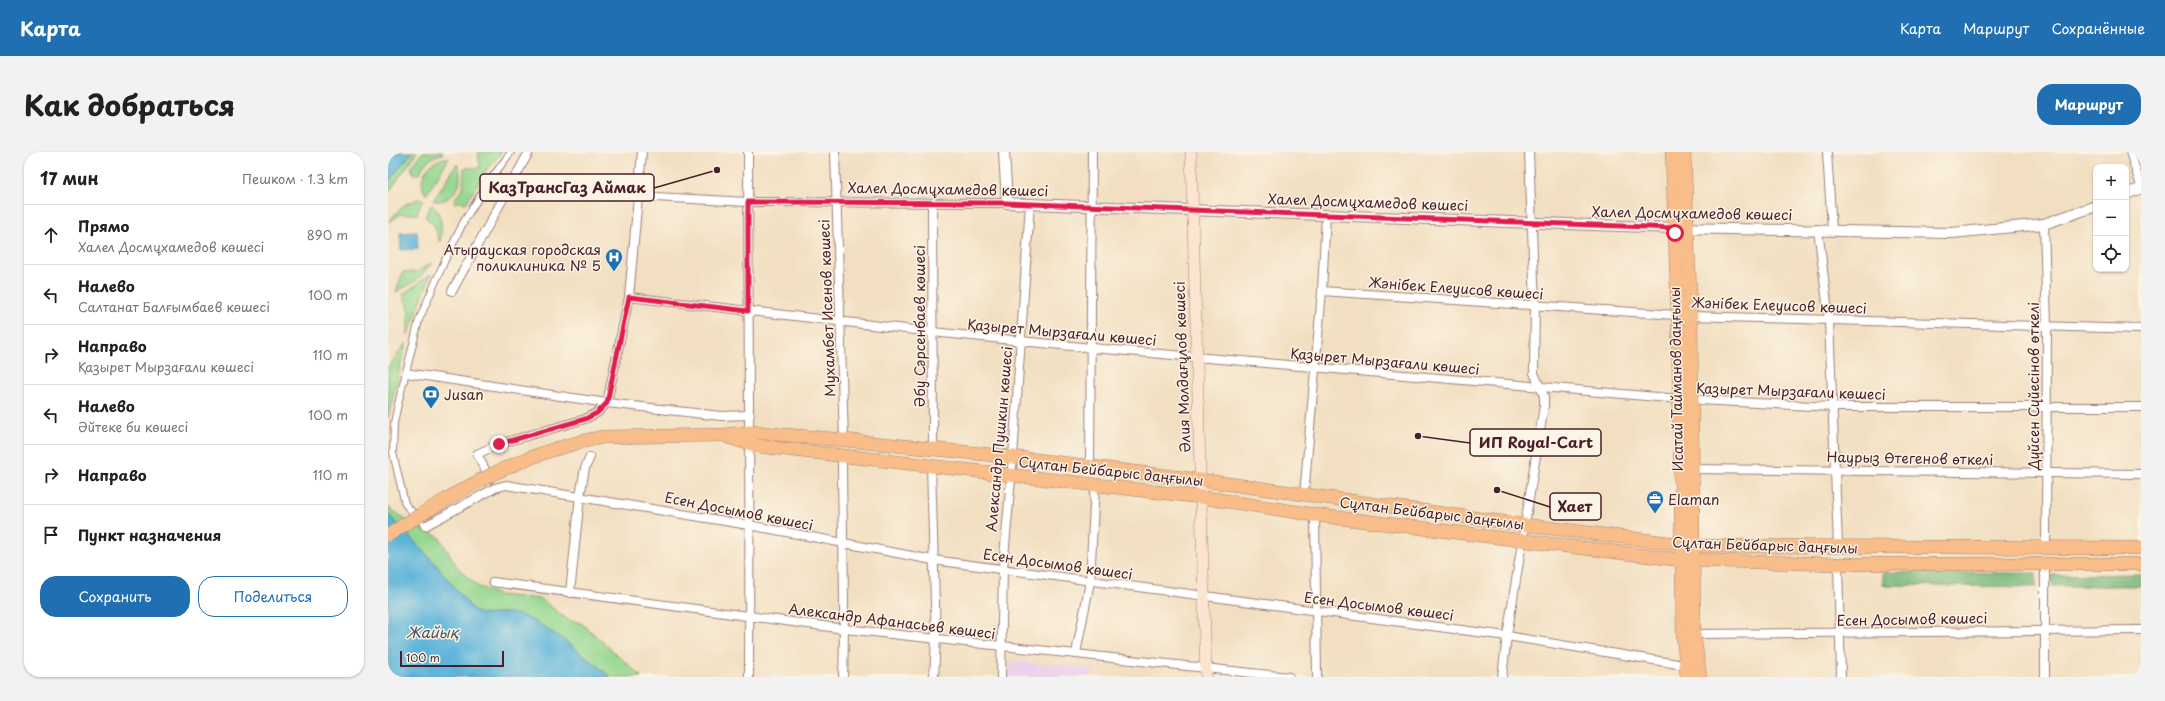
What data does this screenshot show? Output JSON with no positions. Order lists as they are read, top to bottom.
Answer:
{
  "streets": {
    "main road": ["Әлия Молдағұлов көшесі", "Исатай Тайманов даңғылы", "Сұлтан Бейбарыс даңғылы"],
    "street": [
      "Халел Досмұхамедов көшесі",
      "Жәнібек Елеуисов көшесі",
      "Мухамбет Исенов көшесі",
      "Әбу Сәрсенбаев көшесі",
      "Қазырет Мырзағали көшесі",
      "Дүйсен Сүйесінов өткелі",
      "Александр Пушкин көшесі",
      "Наурыз Өтегенов өткелі",
      "Есен Досымов көшесі",
      "Александр Афанасьев көшесі"
    ]
  },
  "crossings": [
    ["Халел Досмұхамедов көшесі", "Мухамбет Исенов көшесі"],
    ["Халел Досмұхамедов көшесі", "Әбу Сәрсенбаев көшесі"],
    ["Халел Досмұхамедов көшесі", "Әлия Молдағұлов көшесі"],
    ["Халел Досмұхамедов көшесі", "Исатай Тайманов даңғылы"],
    ["Халел Досмұхамедов көшесі", "Дүйсен Сүйесінов өткелі"],
    ["Халел Досмұхамедов көшесі", "Александр Пушкин көшесі"],
    ["Жәнібек Елеуисов көшесі", "Исатай Тайманов даңғылы"],
    ["Жәнібек Елеуисов көшесі", "Дүйсен Сүйесінов өткелі"],
    ["Мухамбет Исенов көшесі", "Қазырет Мырзағали көшесі"],
    ["Мухамбет Исенов көшесі", "Сұлтан Бейбарыс даңғылы"],
    ["Әбу Сәрсенбаев көшесі", "Қазырет Мырзағали көшесі"],
    ["Әбу Сәрсенбаев көшесі", "Сұлтан Бейбарыс даңғылы"],
    ["Қазырет Мырзағали көшесі", "Әлия Молдағұлов көшесі"],
    ["Қазырет Мырзағали көшесі", "Исатай Тайманов даңғылы"],
    ["Қазырет Мырзағали көшесі", "Дүйсен Сүйесінов өткелі"],
    ["Қазырет Мырзағали көшесі", "Александр Пушкин көшесі"],
    ["Әлия Молдағұлов көшесі", "Сұлтан Бейбарыс даңғылы"],
    ["Әлия Молдағұлов көшесі", "Есен Досымов көшесі"],
    ["Әлия Молдағұлов көшесі", "Александр Афанасьев көшесі"],
    ["Исатай Тайманов даңғылы", "Наурыз Өтегенов өткелі"],
    ["Исатай Тайманов даңғылы", "Сұлтан Бейбарыс даңғылы"],
    ["Исатай Тайманов даңғылы", "Есен Досымов көшесі"],
    ["Дүйсен Сүйесінов өткелі", "Наурыз Өтегенов өткелі"],
    ["Дүйсен Сүйесінов өткелі", "Сұлтан Бейбарыс даңғылы"],
    ["Александр Пушкин көшесі", "Сұлтан Бейбарыс даңғылы"],
    ["Александр Пушкин көшесі", "Есен Досымов көшесі"],
    ["Александр Пушкин көшесі", "Александр Афанасьев көшесі"]
  ],
  "water": ["Жайық"],
  "places": {
    "other": ["КазТрансГаз Аймак", "ИП Royal-Cart", "Хает"],
    "hospital": ["Атырауская городская поликлиника № 5"],
    "bank": ["Jusan"],
    "office": ["Elaman"]
  },
  "scale_bar": "100 m",
  "page": {
    "header": "Карта",
    "nav": ["Карта", "Маршрут", "Сохранённые"],
    "title": "Как добраться",
    "buttons": [
      "Маршрут",
      ["Сохранить", "Поделиться"]
    ],
    "heading": ["17 мин", "Пешком · 1.3 km"],
    "map_buttons": ["+", "−"],
    "list": [
      ["Прямо", "Халел Досмұхамедов көшесі", "890 m"],
      ["Налево", "Салтанат Балғымбаев көшесі", "100 m"],
      ["Направо", "Қазырет Мырзағали көшесі", "110 m"],
      ["Налево", "Әйтеке би көшесі", "100 m"],
      ["Направо", "110 m"],
      "Пункт назначения"
    ],
    "scale": "100 m"
  }
}
